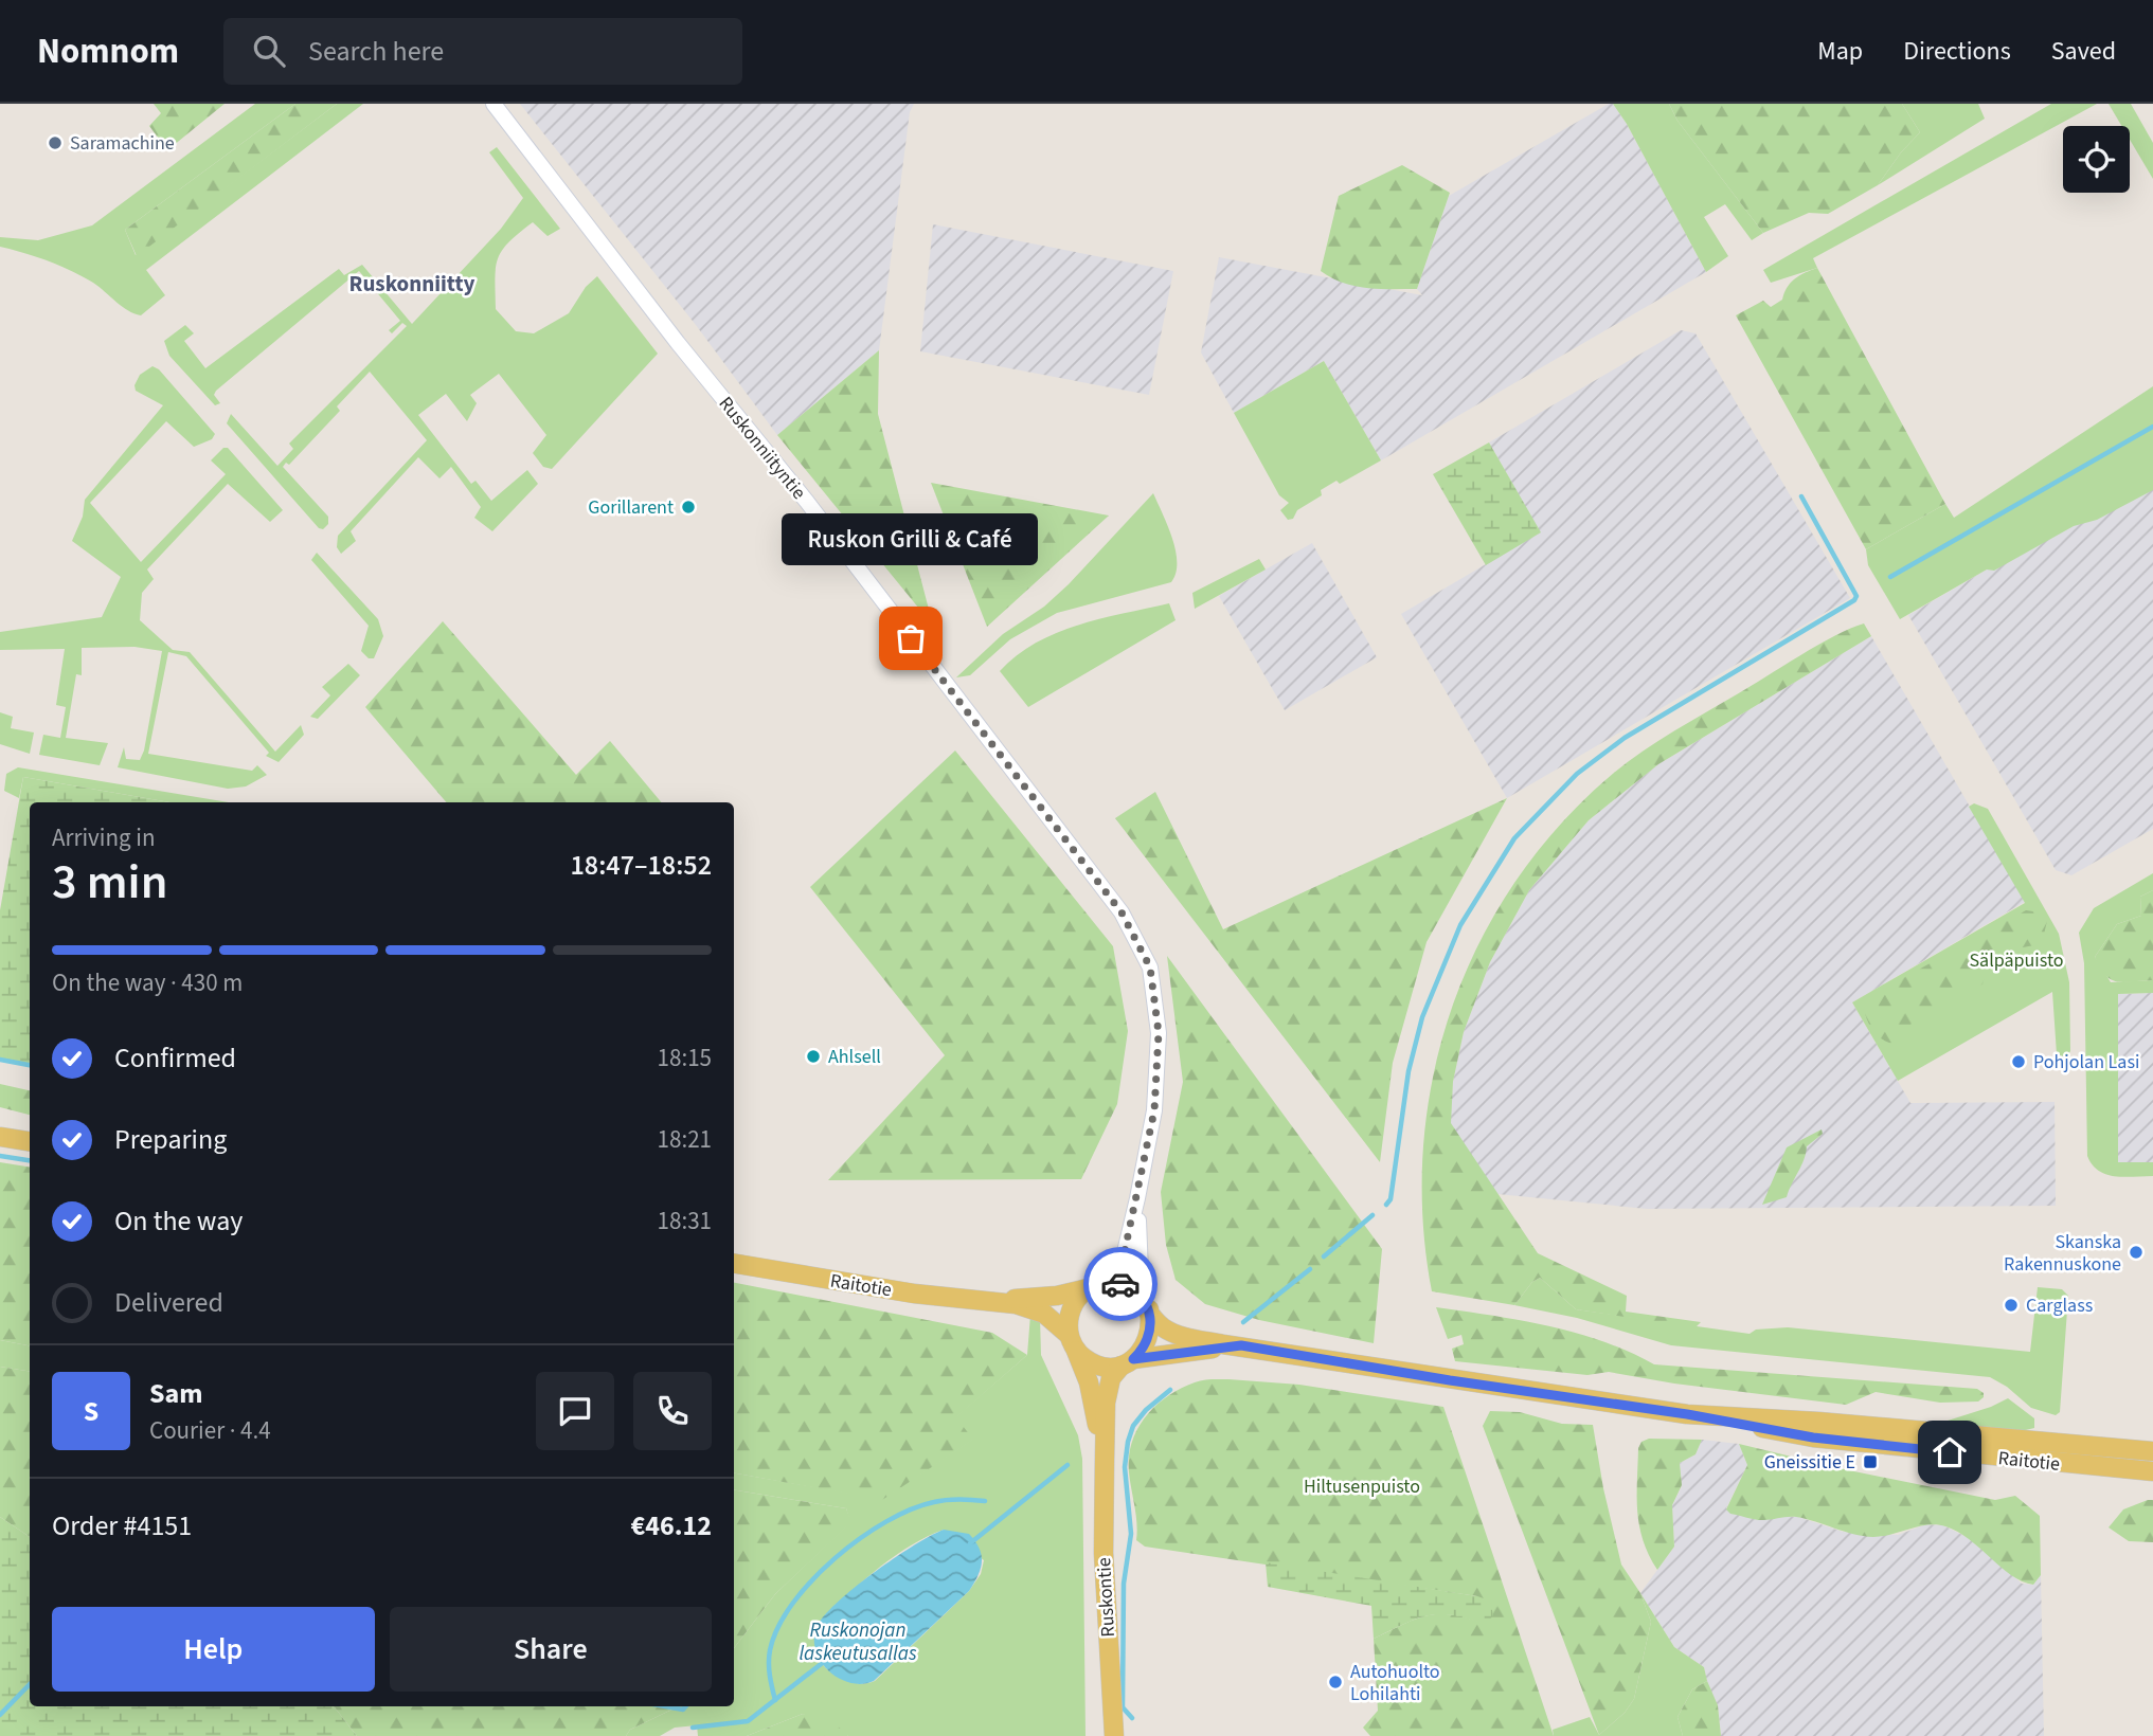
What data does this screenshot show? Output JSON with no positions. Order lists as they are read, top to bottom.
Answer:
{
  "streets": {
    "main road": ["Raitotie", "Ruskontie"],
    "street": ["Ruskonniityntie"]
  },
  "crossings": [
    ["Ruskonniityntie", "Raitotie"],
    ["Ruskonniityntie", "Ruskontie"],
    ["Raitotie", "Ruskontie"]
  ],
  "districts": ["Ruskonniitty"],
  "water": ["Ruskonojan laskeutusallas"],
  "parks": ["Sälpäpuisto", "Hiltusenpuisto"],
  "places": {
    "other": [
      "Saramachine",
      "Gorillarent",
      "Ruskon Grilli & Café",
      "Ahlsell",
      "Pohjolan Lasi",
      "Skanska Rakennuskone",
      "Carglass",
      "Autohuolto Lohilahti"
    ],
    "transit": ["Gneissitie E"]
  },
  "page": {
    "header": "Nomnom",
    "search": "Search here",
    "nav": ["Map", "Directions", "Saved"],
    "bubble": "Ruskon Grilli & Café",
    "heading": ["3 min", "Arriving in", "18:47–18:52"],
    "panel": [
      "Sam",
      "Courier · 4.4",
      "Order #4151",
      "€46.12"
    ],
    "bar": "On the way · 430 m",
    "list": [
      ["Confirmed", "18:15"],
      ["Preparing", "18:21"],
      ["On the way", "18:31"],
      "Delivered"
    ],
    "round": "S",
    "buttons": ["Help", "Share"]
  }
}
